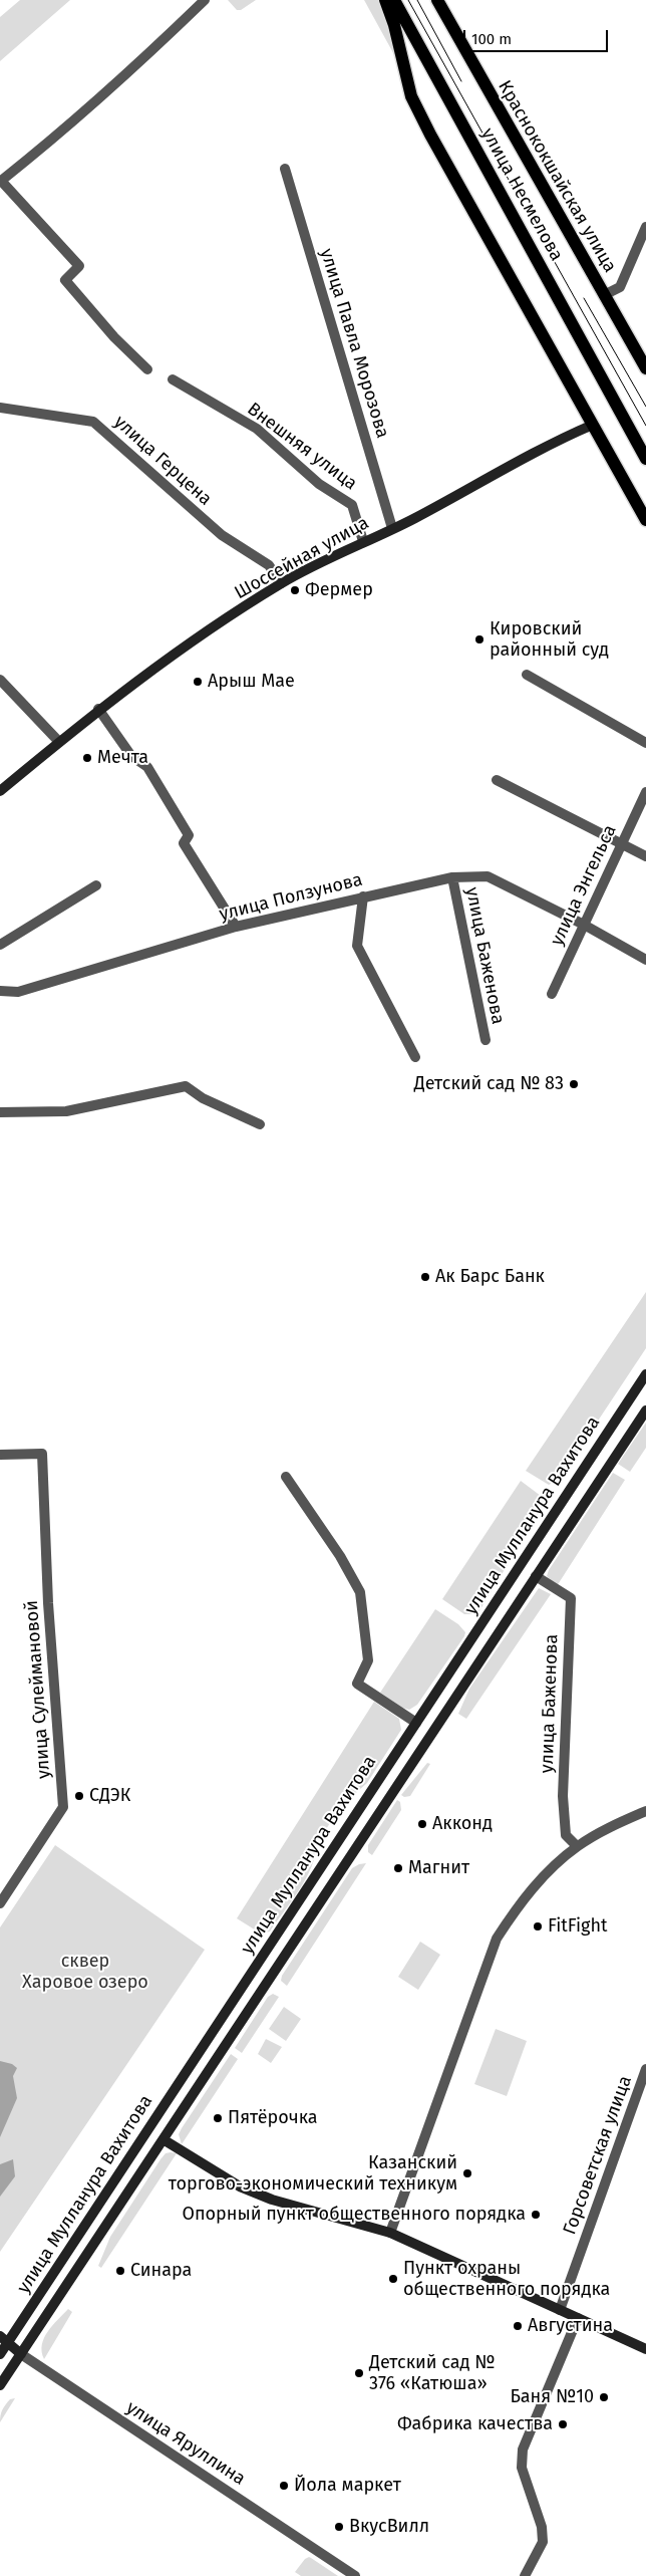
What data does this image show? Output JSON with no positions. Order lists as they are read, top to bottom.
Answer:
{
  "streets": {
    "main road": [
      "Краснококшайская улица",
      "улица Несмелова",
      "Шоссейная улица",
      "улица Мулланура Вахитова",
      "улица Яруллина"
    ],
    "street": [
      "улица Павла Морозова",
      "Внешняя улица",
      "улица Герцена",
      "улица Энгельса",
      "улица Ползунова",
      "улица Баженова",
      "улица Сулеймановой",
      "Горсоветская улица"
    ]
  },
  "crossings": [
    ["улица Павла Морозова", "Шоссейная улица"],
    ["Внешняя улица", "Шоссейная улица"],
    ["улица Герцена", "Шоссейная улица"],
    ["улица Энгельса", "улица Ползунова"],
    ["улица Ползунова", "улица Баженова"],
    ["улица Баженова", "улица Мулланура Вахитова"],
    ["улица Мулланура Вахитова", "улица Яруллина"]
  ],
  "parks": ["сквер Харовое озеро"],
  "places": [
    "Фермер",
    "Кировский районный суд",
    "Арыш Мае",
    "Мечта",
    "Детский сад № 83",
    "Ак Барс Банк",
    "СДЭК",
    "Акконд",
    "Магнит",
    "FitFight",
    "Пятёрочка",
    "Казанский торгово-экономический техникум",
    "Опорный пункт общественного порядка",
    "Синара",
    "Пункт охраны общественного порядка",
    "Августина",
    "Детский сад № 376 «Катюша»",
    "Баня №10",
    "Фабрика качества",
    "Йола маркет",
    "ВкусВилл"
  ],
  "scale_bar": "100 m"
}
